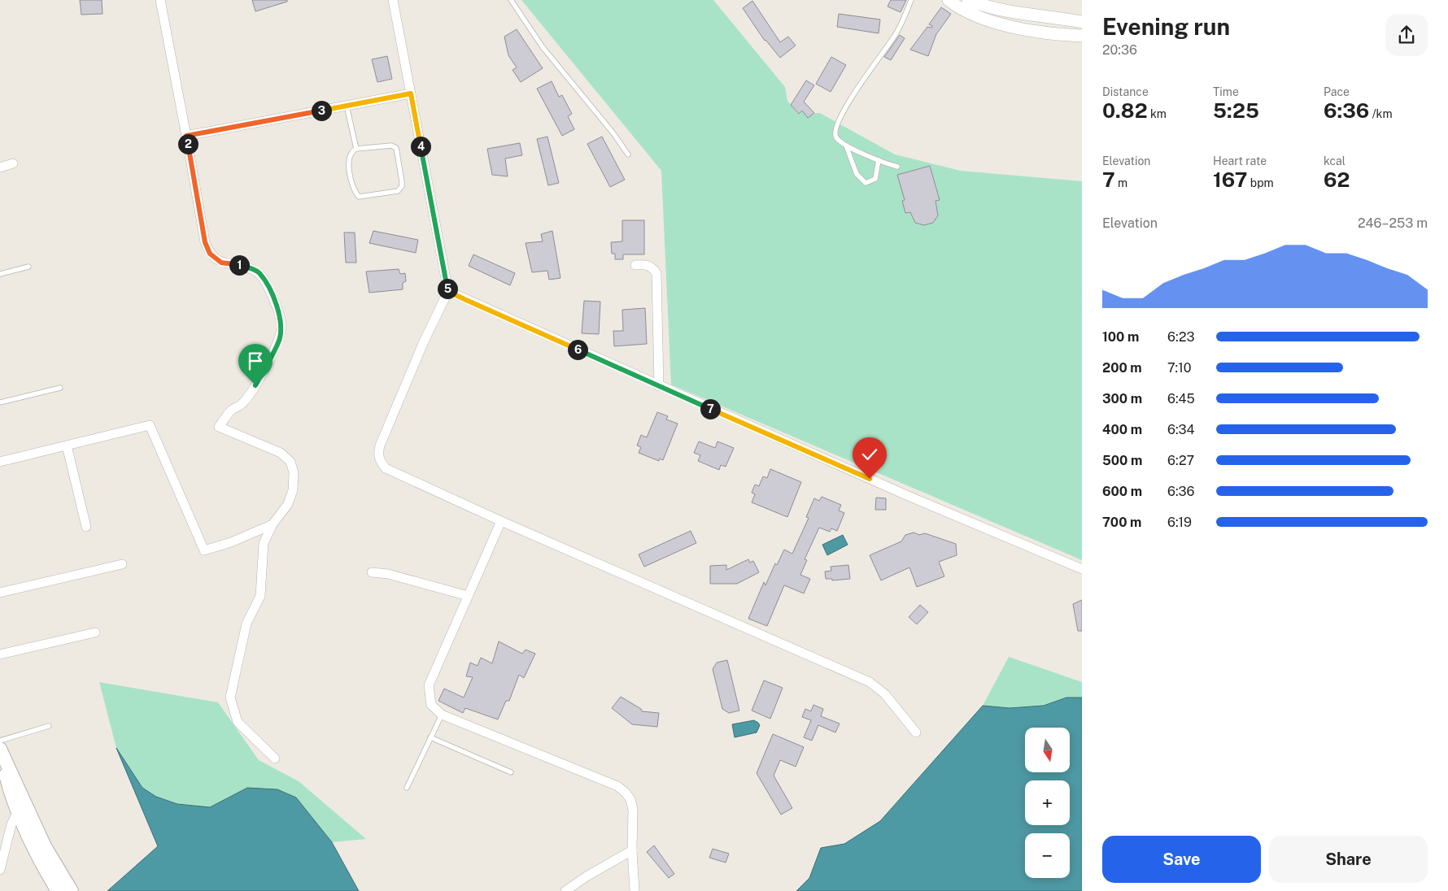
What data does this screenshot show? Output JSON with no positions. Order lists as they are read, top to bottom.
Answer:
{
  "north": "bottom",
  "page": {
    "heading": ["Evening run", "20:36"],
    "stats": [
      ["Distance", "0.82 km"],
      ["Time", "5:25"],
      ["Pace", "6:36 /km"],
      ["Elevation", "7 m"],
      ["Heart rate", "167 bpm"],
      ["kcal", "62"]
    ],
    "pins": [
      "3",
      "2",
      "4",
      "1",
      "5",
      "6",
      "7"
    ],
    "chart": ["Elevation", "246–253 m"],
    "list": [
      {
        "name": "100 m",
        "note": "6:23"
      },
      {
        "name": "200 m",
        "note": "7:10"
      },
      {
        "name": "300 m",
        "note": "6:45"
      },
      {
        "name": "400 m",
        "note": "6:34"
      },
      {
        "name": "500 m",
        "note": "6:27"
      },
      {
        "name": "600 m",
        "note": "6:36"
      },
      {
        "name": "700 m",
        "note": "6:19"
      }
    ],
    "map_buttons": ["+", "−"],
    "buttons": ["Save", "Share"]
  }
}
